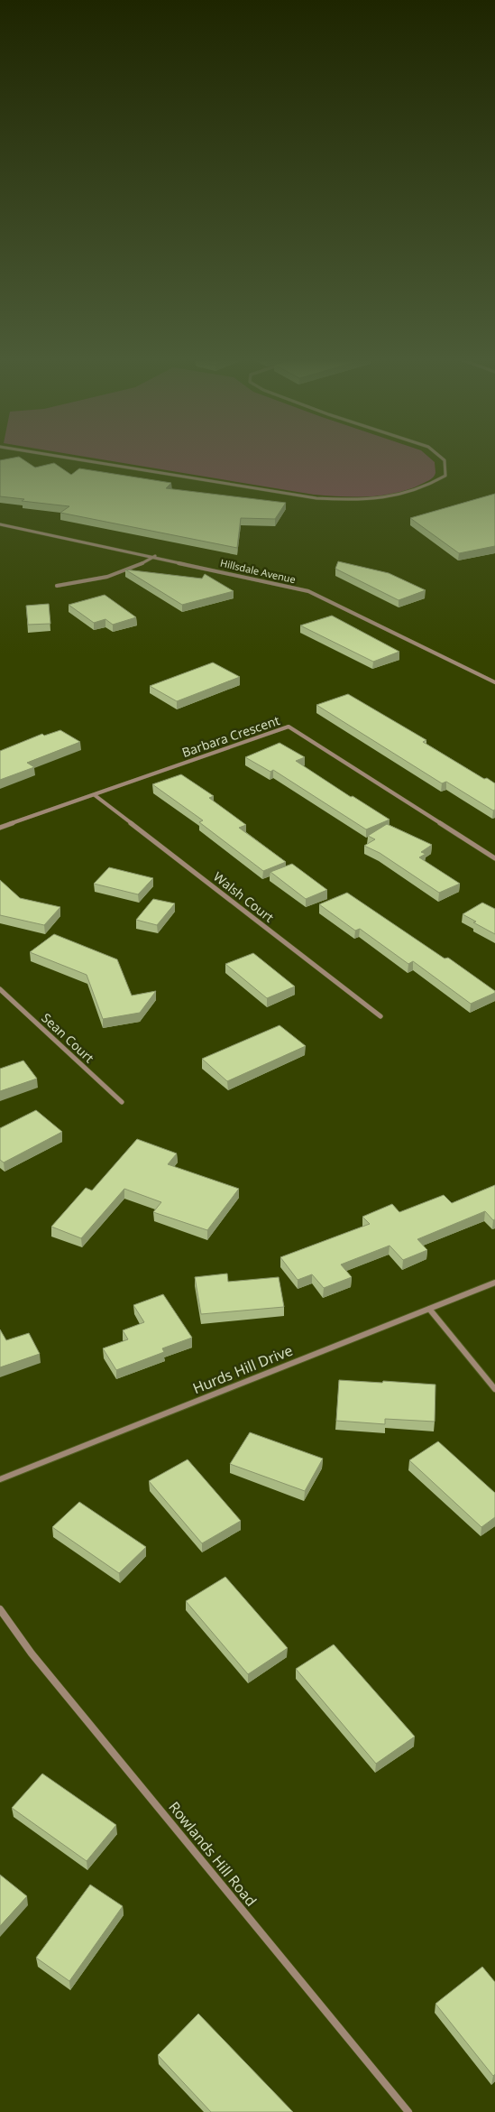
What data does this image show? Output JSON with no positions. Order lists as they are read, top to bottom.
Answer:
{
  "streets": {
    "street": [
      "Hillsdale Avenue",
      "Barbara Crescent",
      "Walsh Court",
      "Sean Court",
      "Hurds Hill Drive",
      "Rowlands Hill Road"
    ]
  },
  "crossings": [
    ["Barbara Crescent", "Walsh Court"]
  ]
}
